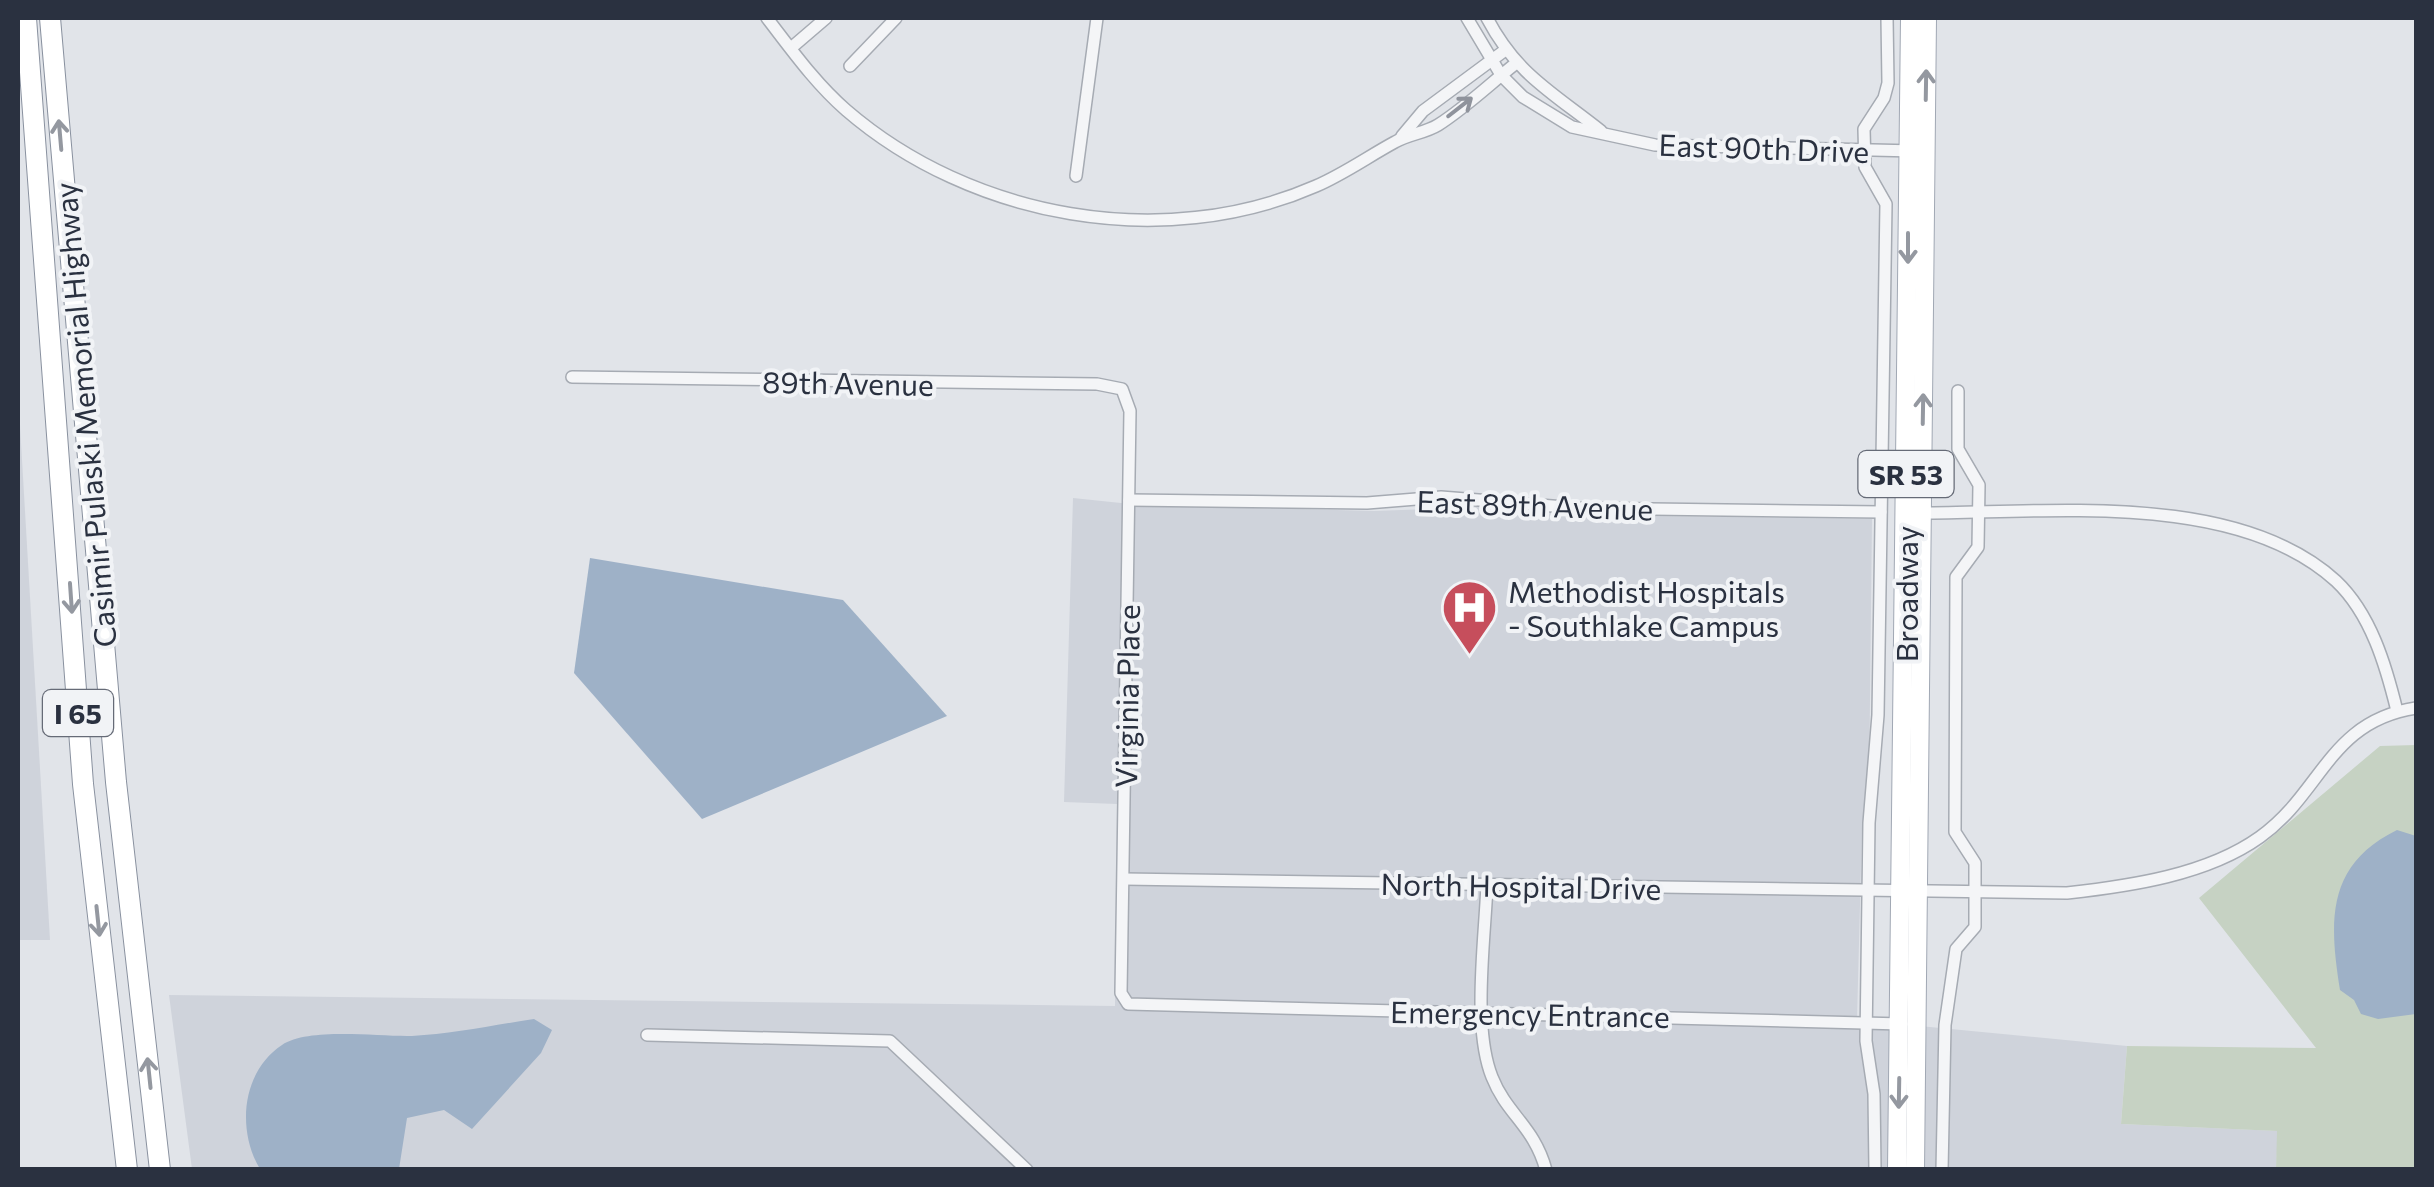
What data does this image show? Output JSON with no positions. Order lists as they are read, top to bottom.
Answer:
{
  "streets": {
    "highway": ["Casimir Pulaski Memorial Highway", "I 65"],
    "main road": ["SR 53", "Broadway"],
    "street": [
      "East 90th Drive",
      "89th Avenue",
      "East 89th Avenue",
      "Virginia Place",
      "North Hospital Drive",
      "Emergency Entrance"
    ]
  },
  "crossings": [
    ["East 90th Drive", "Broadway"],
    ["89th Avenue", "Virginia Place"],
    ["East 89th Avenue", "Virginia Place"],
    ["Broadway", "North Hospital Drive"],
    ["Broadway", "Emergency Entrance"],
    ["Virginia Place", "North Hospital Drive"],
    ["Virginia Place", "Emergency Entrance"]
  ],
  "places": {
    "hospital": ["Methodist Hospitals - Southlake Campus"]
  }
}
